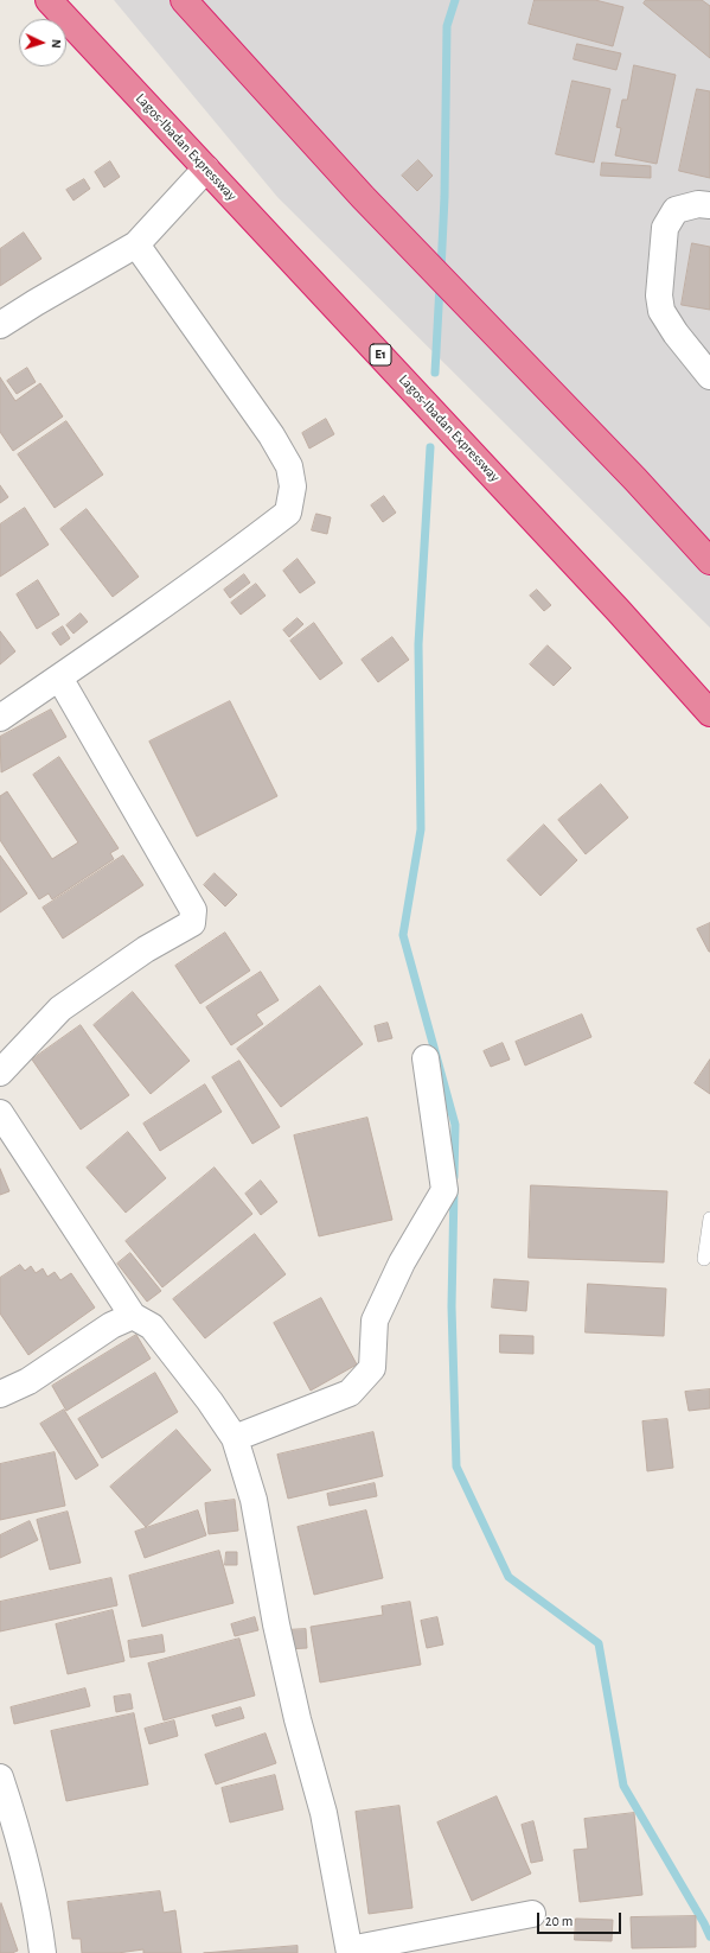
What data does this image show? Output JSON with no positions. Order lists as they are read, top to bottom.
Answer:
{
  "streets": {
    "highway": ["Lagos-Ibadan Expressway", "E1"]
  },
  "scale_bar": "20 m",
  "north": "right"
}
